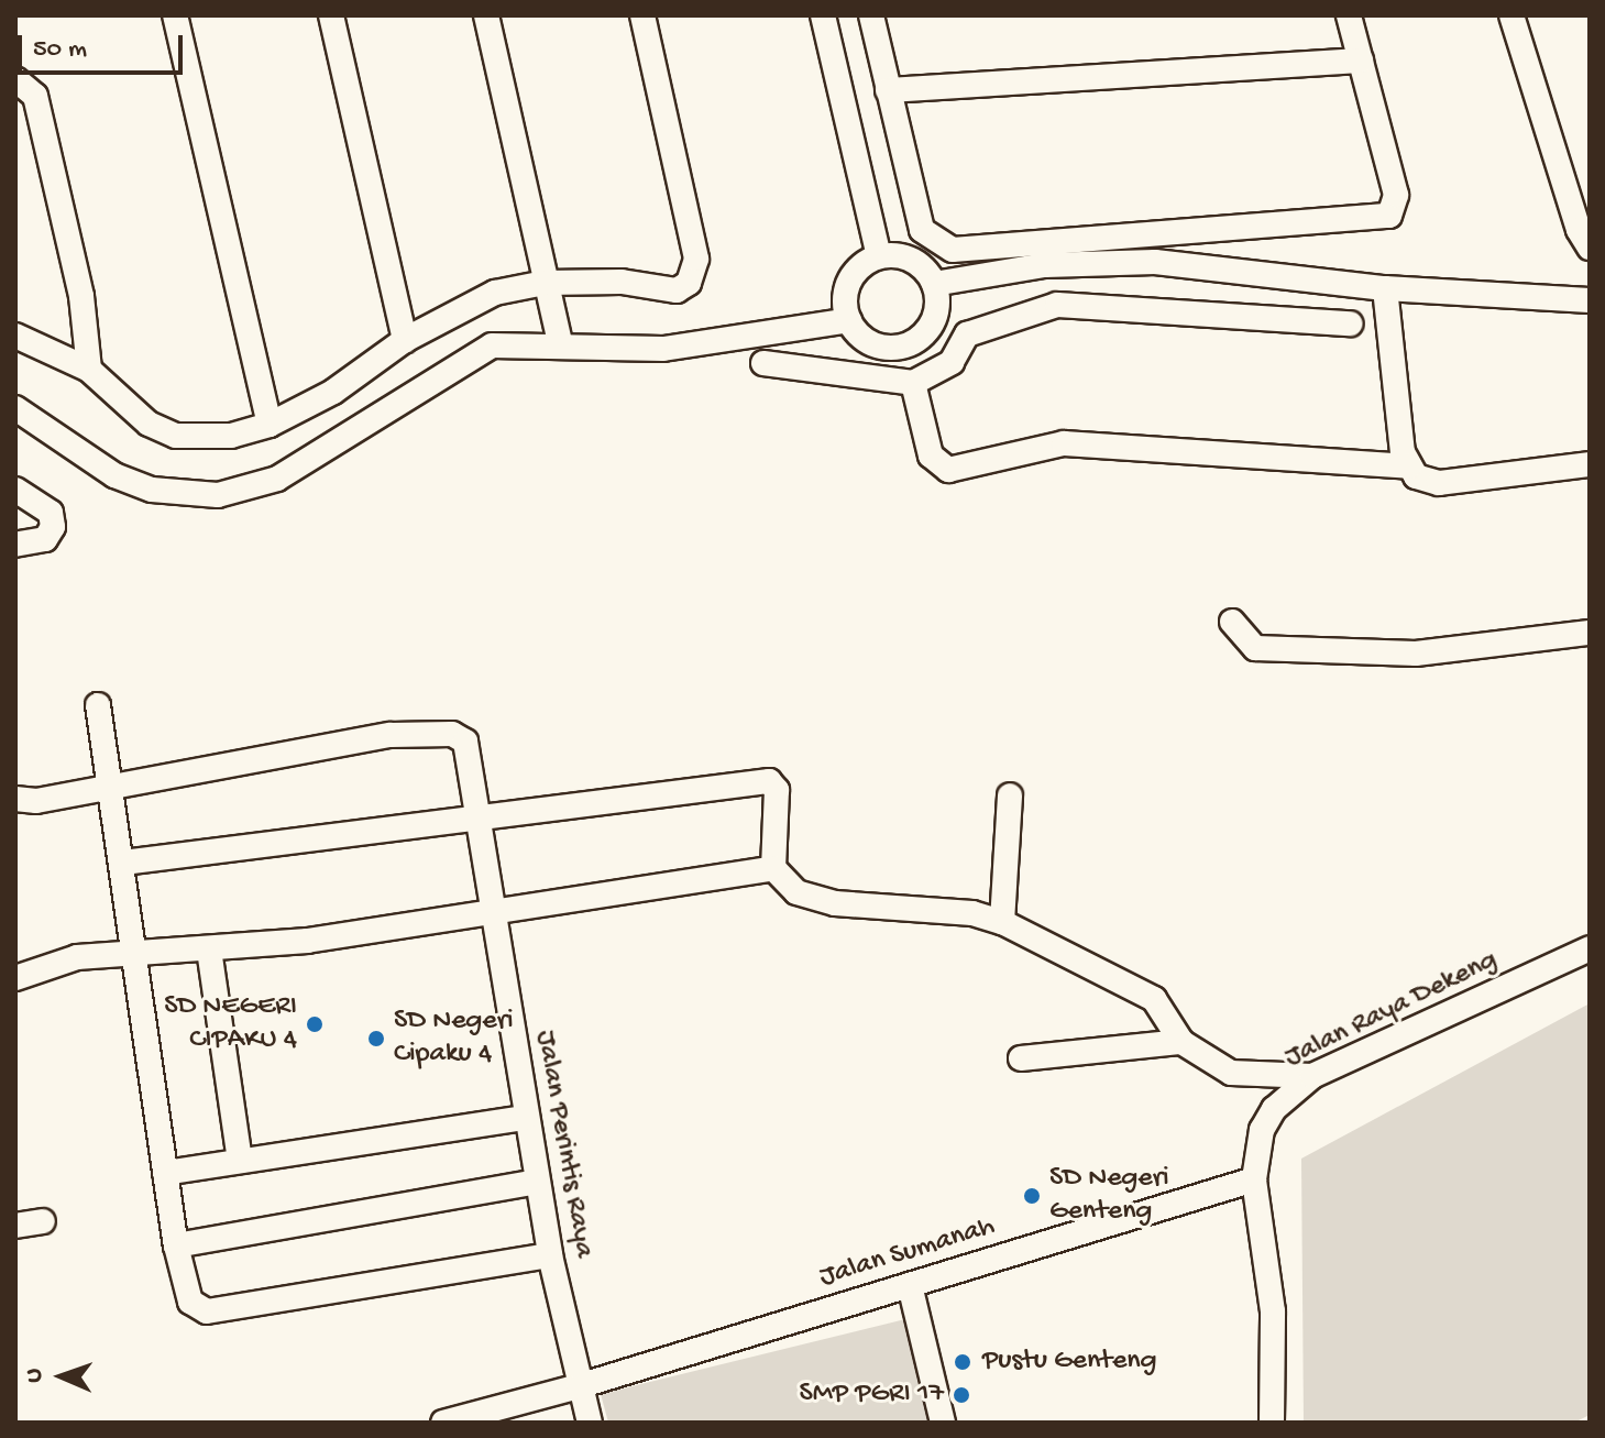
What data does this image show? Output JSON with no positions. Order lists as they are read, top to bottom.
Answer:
{
  "streets": {
    "street": ["Jalan Raya Dekeng", "Jalan Perintis Raya", "Jalan Sumanah"]
  },
  "crossings": [
    ["Jalan Raya Dekeng", "Jalan Sumanah"],
    ["Jalan Perintis Raya", "Jalan Sumanah"]
  ],
  "places": [
    "SD NEGERI CIPAKU 4",
    "SD Negeri Cipaku 4",
    "SD Negeri Genteng",
    "Pustu Genteng",
    "SMP PGRI 17"
  ],
  "scale_bar": "50 m",
  "north": "left"
}
